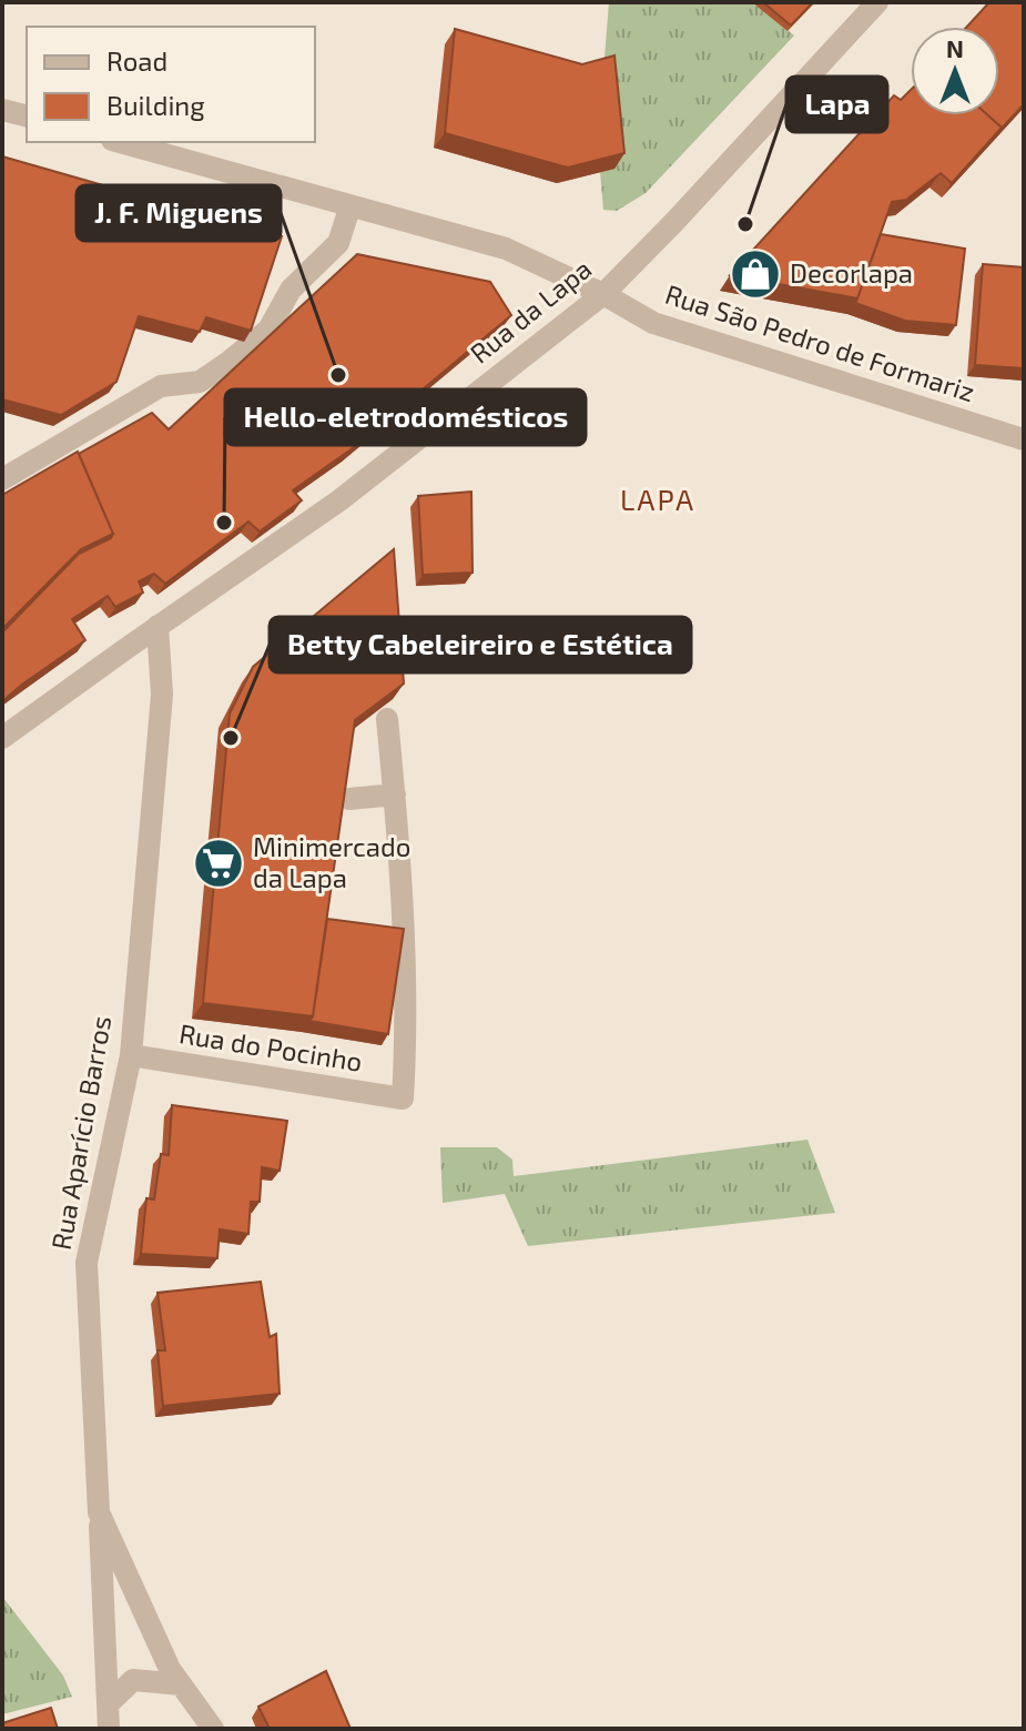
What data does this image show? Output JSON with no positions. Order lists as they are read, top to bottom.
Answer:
{
  "streets": {
    "street": [
      "Rua da Lapa",
      "Rua São Pedro de Formariz",
      "Rua do Pocinho",
      "Rua Aparício Barros"
    ]
  },
  "crossings": [
    ["Rua da Lapa", "Rua São Pedro de Formariz"],
    ["Rua da Lapa", "Rua Aparício Barros"],
    ["Rua do Pocinho", "Rua Aparício Barros"]
  ],
  "districts": ["LAPA"],
  "places": {
    "other": [
      "Lapa",
      "J. F. Miguens",
      "Hello-eletrodomésticos",
      "Betty Cabeleireiro e Estética"
    ],
    "shop": ["Decorlapa"],
    "supermarket": ["Minimercado da Lapa"]
  },
  "legend": ["Road", "Building"],
  "north": "top"
}
